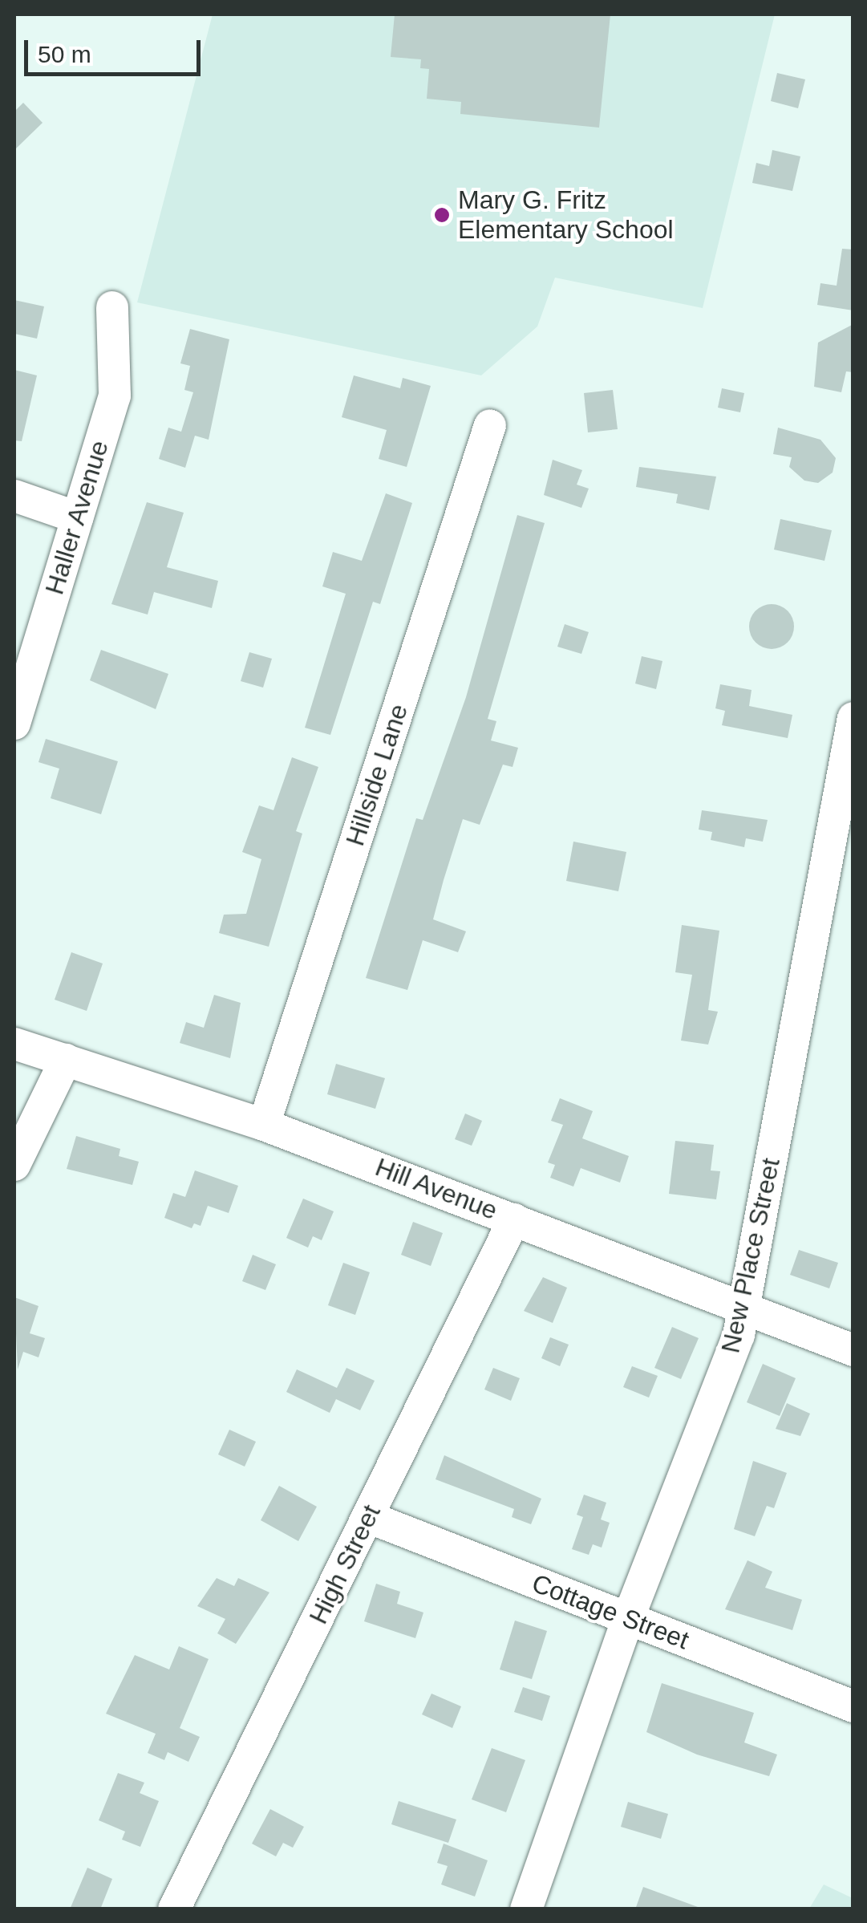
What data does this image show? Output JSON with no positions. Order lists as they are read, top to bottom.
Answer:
{
  "streets": {
    "street": [
      "Haller Avenue",
      "Hillside Lane",
      "Hill Avenue",
      "New Place Street",
      "High Street",
      "Cottage Street"
    ]
  },
  "crossings": [
    ["Hillside Lane", "Hill Avenue"],
    ["Hill Avenue", "New Place Street"],
    ["Hill Avenue", "High Street"],
    ["New Place Street", "Cottage Street"],
    ["High Street", "Cottage Street"]
  ],
  "places": ["Mary G. Fritz Elementary School"],
  "scale_bar": "50 m"
}
